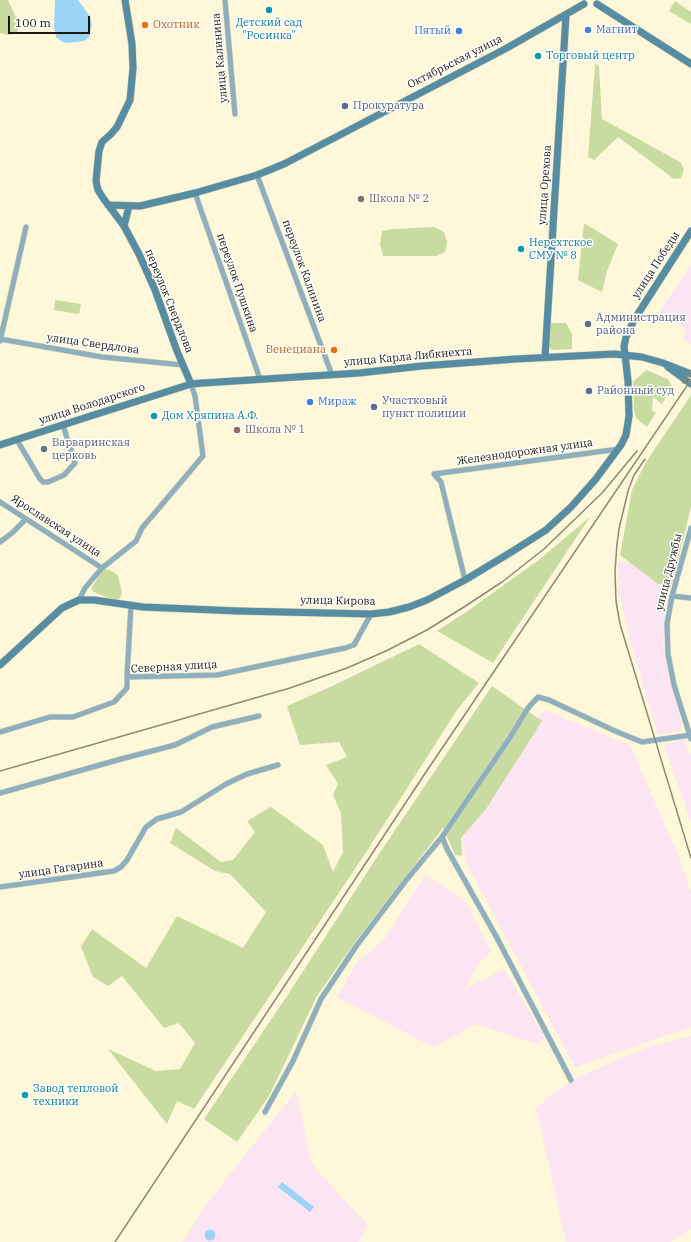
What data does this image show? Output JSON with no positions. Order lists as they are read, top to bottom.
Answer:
{
  "streets": {
    "street": [
      "улица Калинина",
      "Октябрьская улица",
      "улица Орехова",
      "улица Победы",
      "переулок Калинина",
      "переулок Пушкина",
      "переулок Свердлова",
      "улица Свердлова",
      "улица Карла Либкнехта",
      "улица Володарского",
      "Железнодорожная улица",
      "Ярославская улица",
      "улица Дружбы",
      "улица Кирова",
      "Северная улица",
      "улица Гагарина"
    ]
  },
  "crossings": [
    ["Октябрьская улица", "улица Орехова"],
    ["Октябрьская улица", "переулок Калинина"],
    ["Октябрьская улица", "переулок Пушкина"],
    ["Октябрьская улица", "переулок Свердлова"],
    ["улица Орехова", "улица Карла Либкнехта"],
    ["улица Победы", "улица Карла Либкнехта"],
    ["улица Победы", "улица Кирова"],
    ["переулок Калинина", "улица Карла Либкнехта"],
    ["переулок Пушкина", "улица Карла Либкнехта"],
    ["переулок Свердлова", "улица Свердлова"],
    ["переулок Свердлова", "улица Карла Либкнехта"],
    ["переулок Свердлова", "улица Володарского"],
    ["улица Карла Либкнехта", "улица Володарского"],
    ["улица Карла Либкнехта", "улица Кирова"],
    ["Железнодорожная улица", "улица Кирова"],
    ["улица Кирова", "Северная улица"]
  ],
  "places": [
    "Детский сад \"Росинка\"",
    "Охотник",
    "Магнит",
    "Пятый",
    "Торговый центр",
    "Прокуратура",
    "Школа № 2",
    "Нерехтское СМУ № 8",
    "Администрация района",
    "Венециана",
    "Районный суд",
    "Мираж",
    "Участковый пункт полиции",
    "Дом Хряпина А.Ф.",
    "Школа № 1",
    "Варваринская церковь",
    "Завод тепловой техники"
  ],
  "scale_bar": "100 m"
}
